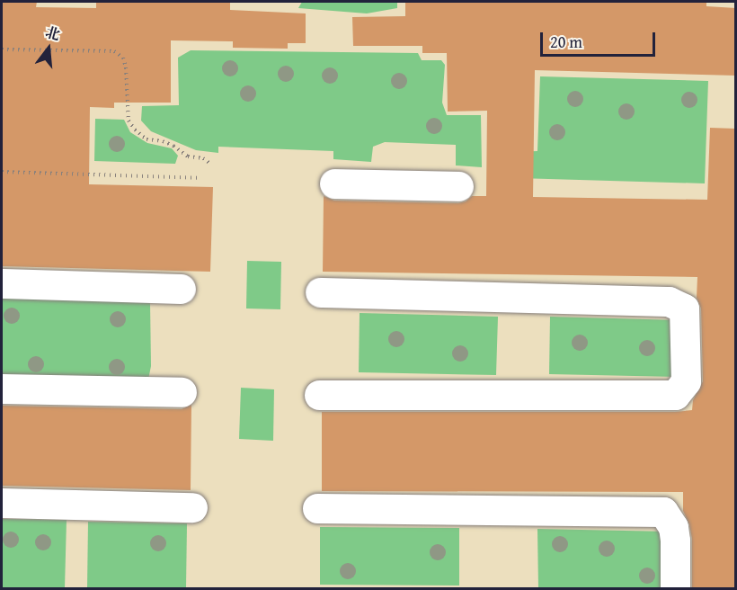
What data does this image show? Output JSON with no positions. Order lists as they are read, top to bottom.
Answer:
{
  "scale_bar": "20 m",
  "north": "top"
}
